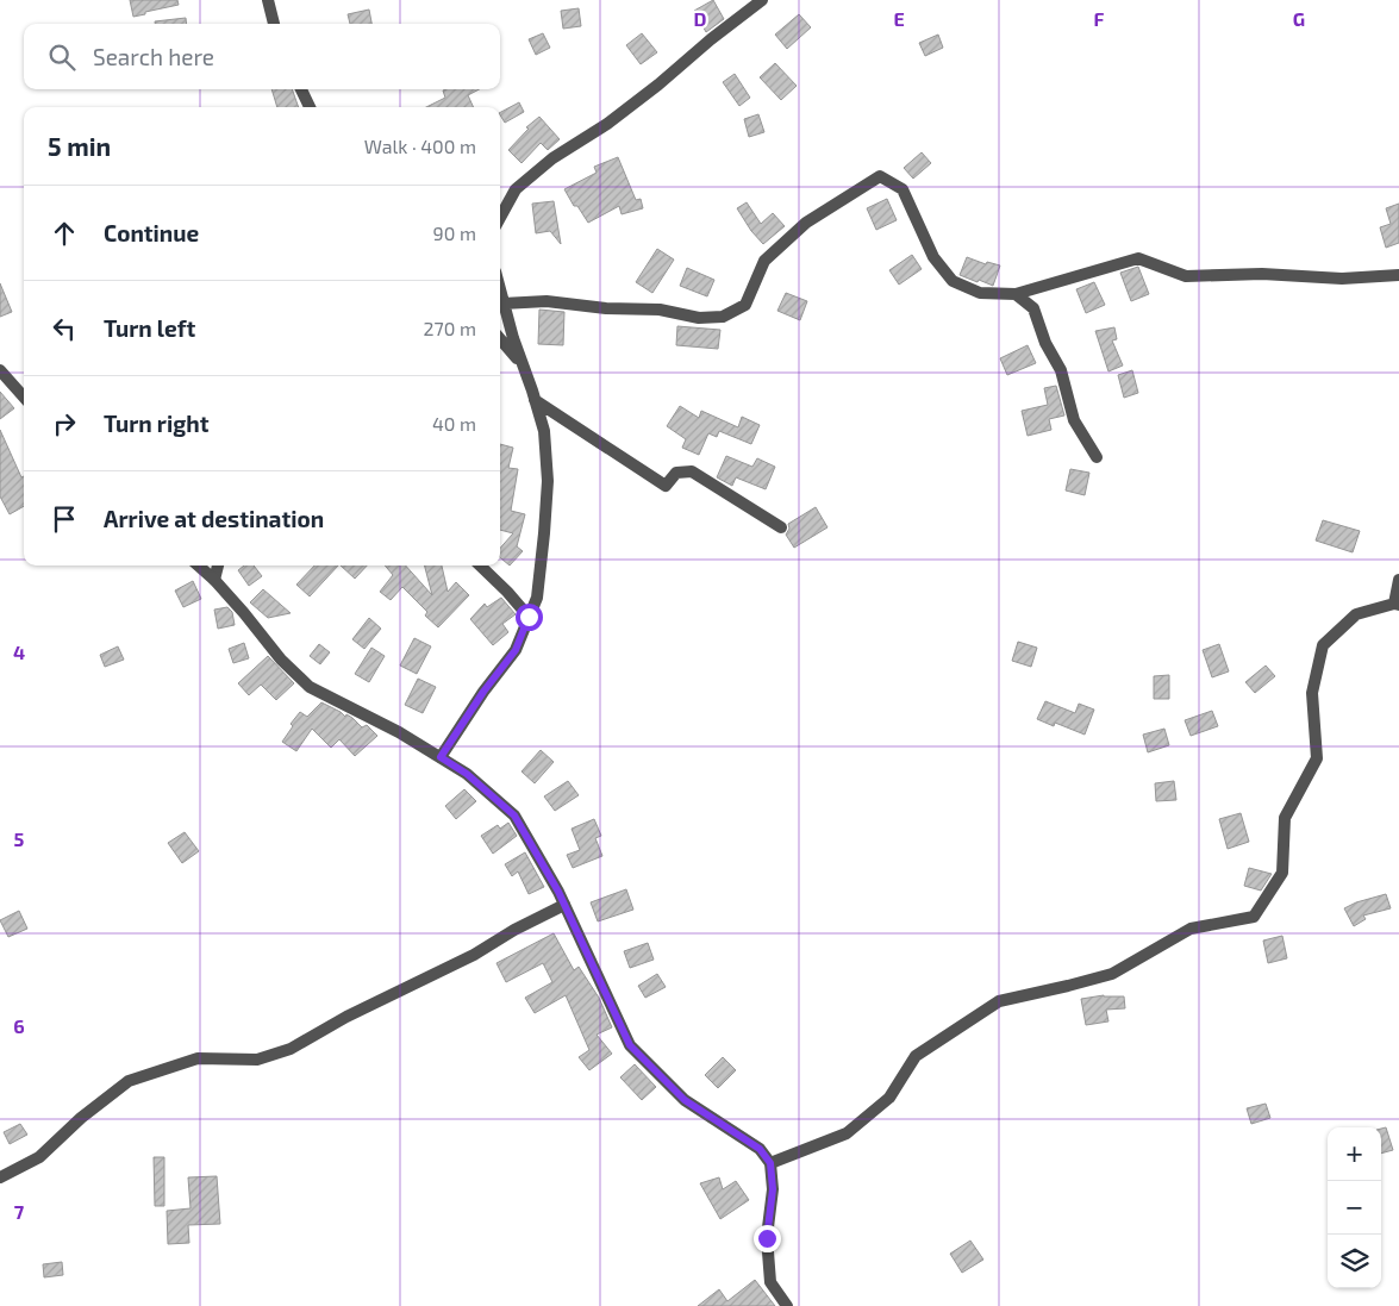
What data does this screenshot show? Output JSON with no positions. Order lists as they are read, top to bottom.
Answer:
{
  "page": {
    "search": "Search here",
    "heading": ["5 min", "Walk · 400 m"],
    "list": [
      ["Continue", "90 m"],
      ["Turn left", "270 m"],
      ["Turn right", "40 m"],
      "Arrive at destination"
    ],
    "map_buttons": ["+", "−"]
  },
  "grid": {
    "columns": [
      "D",
      "E",
      "F",
      "G"
    ],
    "rows": [
      "4",
      "5",
      "6",
      "7"
    ]
  }
}
